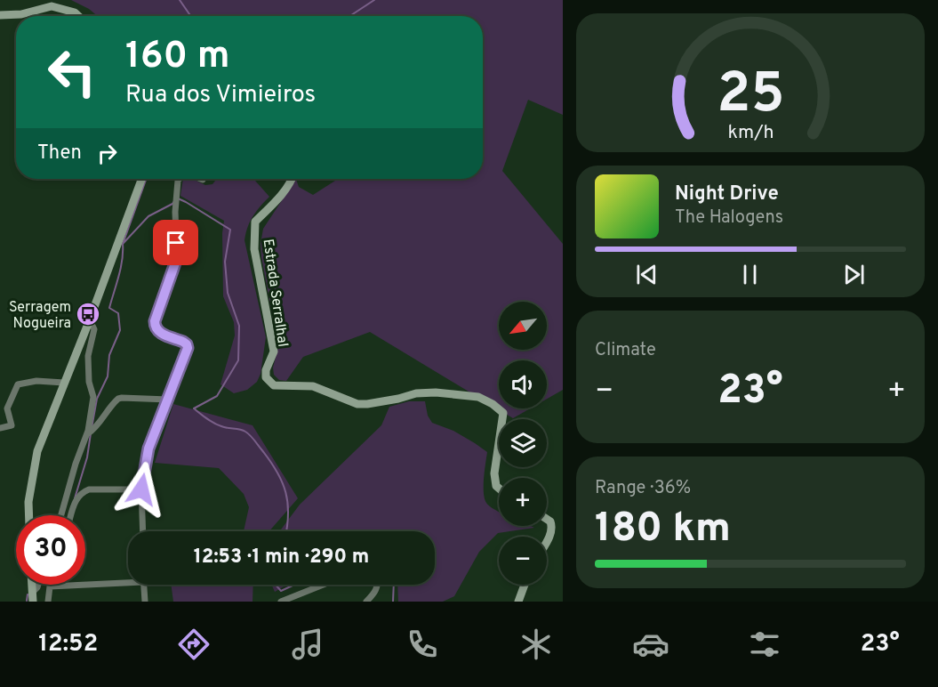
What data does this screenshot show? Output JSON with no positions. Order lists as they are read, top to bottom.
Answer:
{
  "streets": {
    "street": ["Estrada Serralhal"]
  },
  "places": {
    "bus stop": ["Serragem Nogueira"]
  },
  "north": "bottom left",
  "page": {
    "turn": ["160 m", "Rua dos Vimieiros"],
    "then": "Then",
    "song": ["Night Drive", "The Halogens"],
    "map_buttons": ["+", "−"],
    "tile": [
      "Climate",
      ["Range · 36%", "180 km"]
    ],
    "heat": ["−", "23°", "+"],
    "limit": "30",
    "trip": "12:53 · 1 min · 290 m",
    "tabs": ["12:52", "23°"],
    "gauge": ["25", "km/h"]
  }
}
